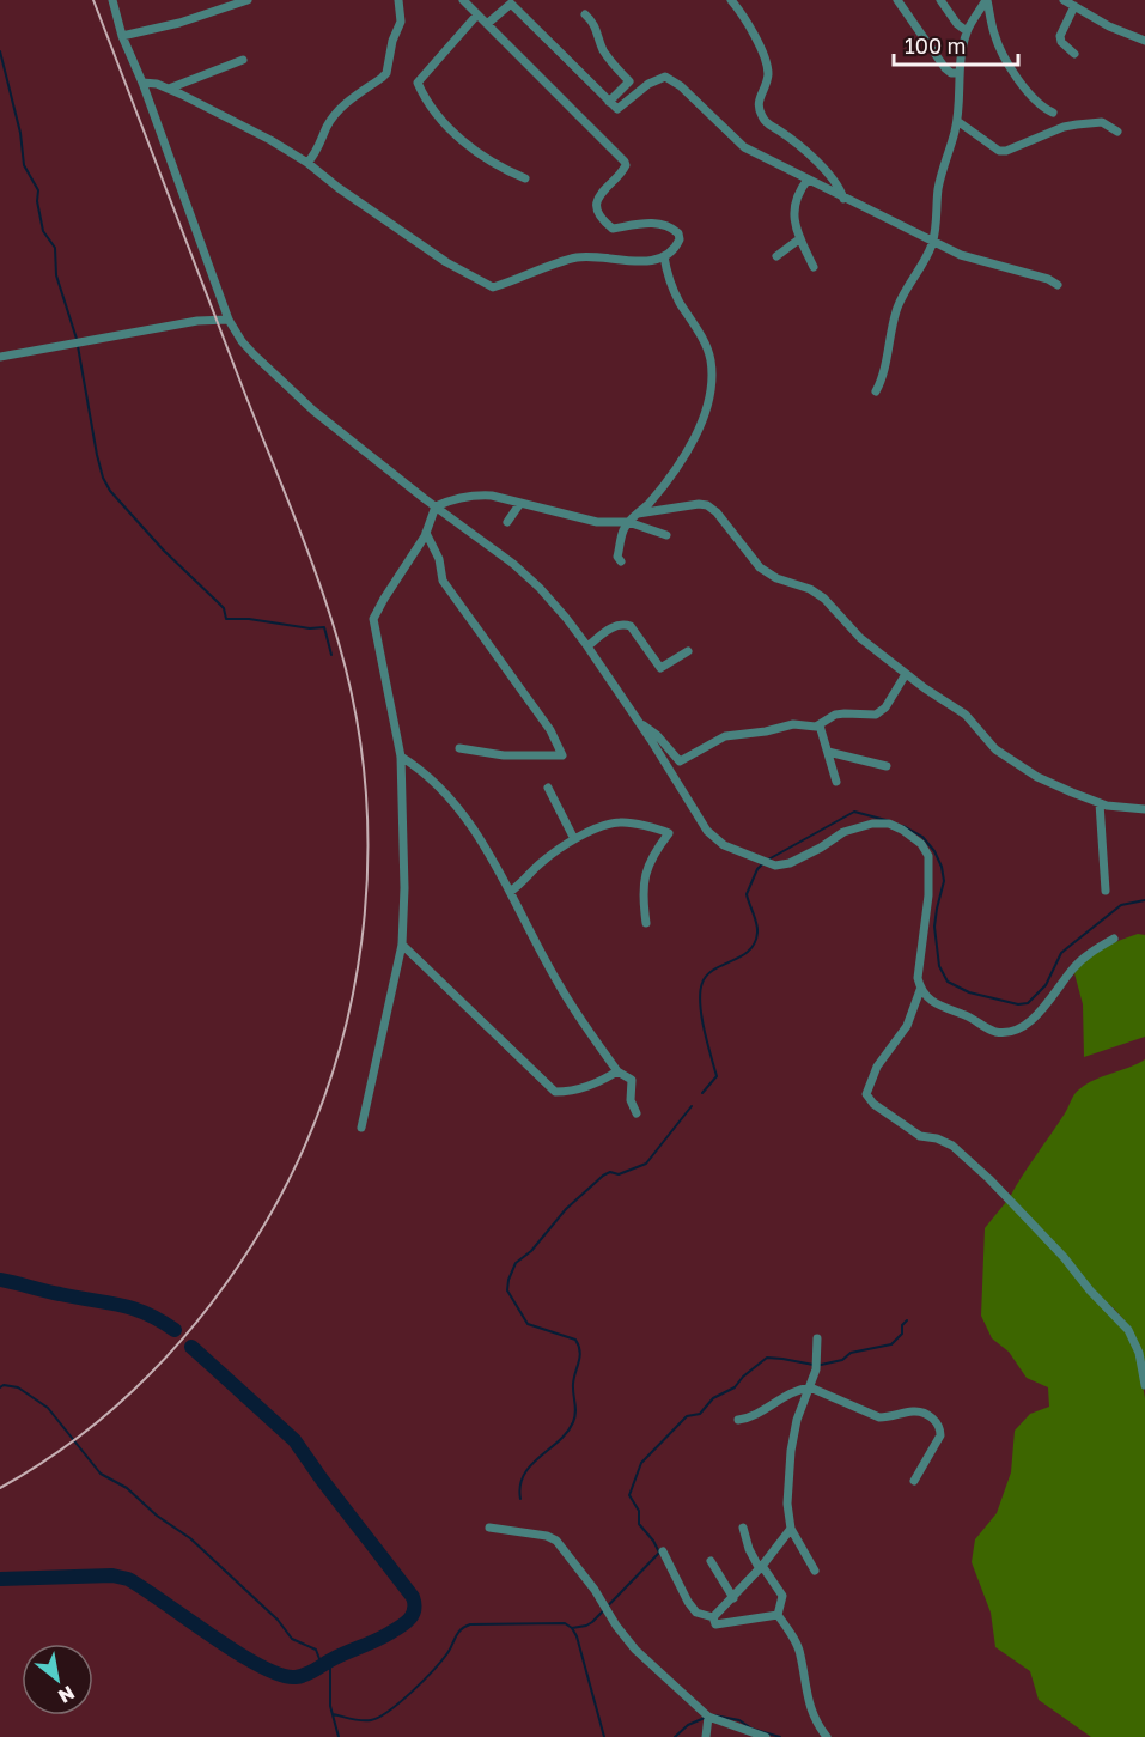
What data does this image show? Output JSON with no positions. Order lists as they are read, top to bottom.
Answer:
{
  "scale_bar": "100 m",
  "north": "bottom right"
}
